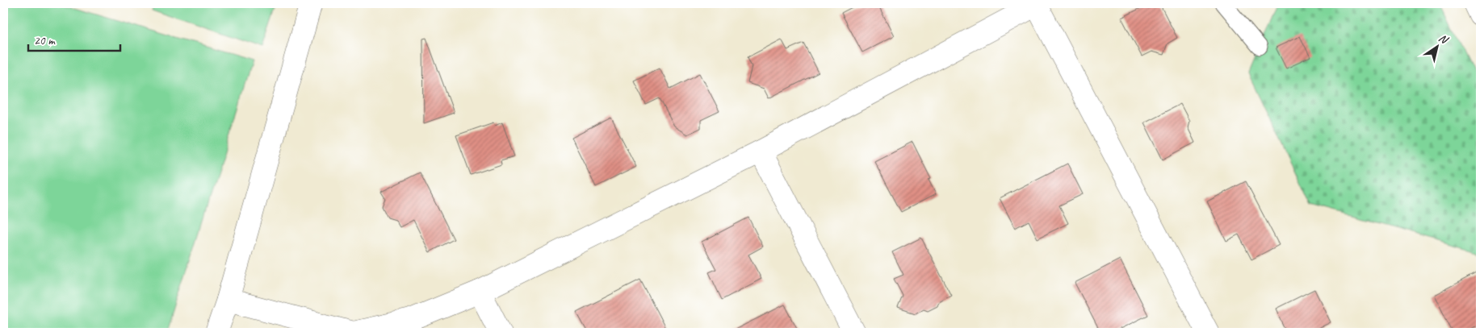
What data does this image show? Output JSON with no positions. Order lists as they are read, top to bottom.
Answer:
{
  "scale_bar": "20 m",
  "north": "top right"
}
